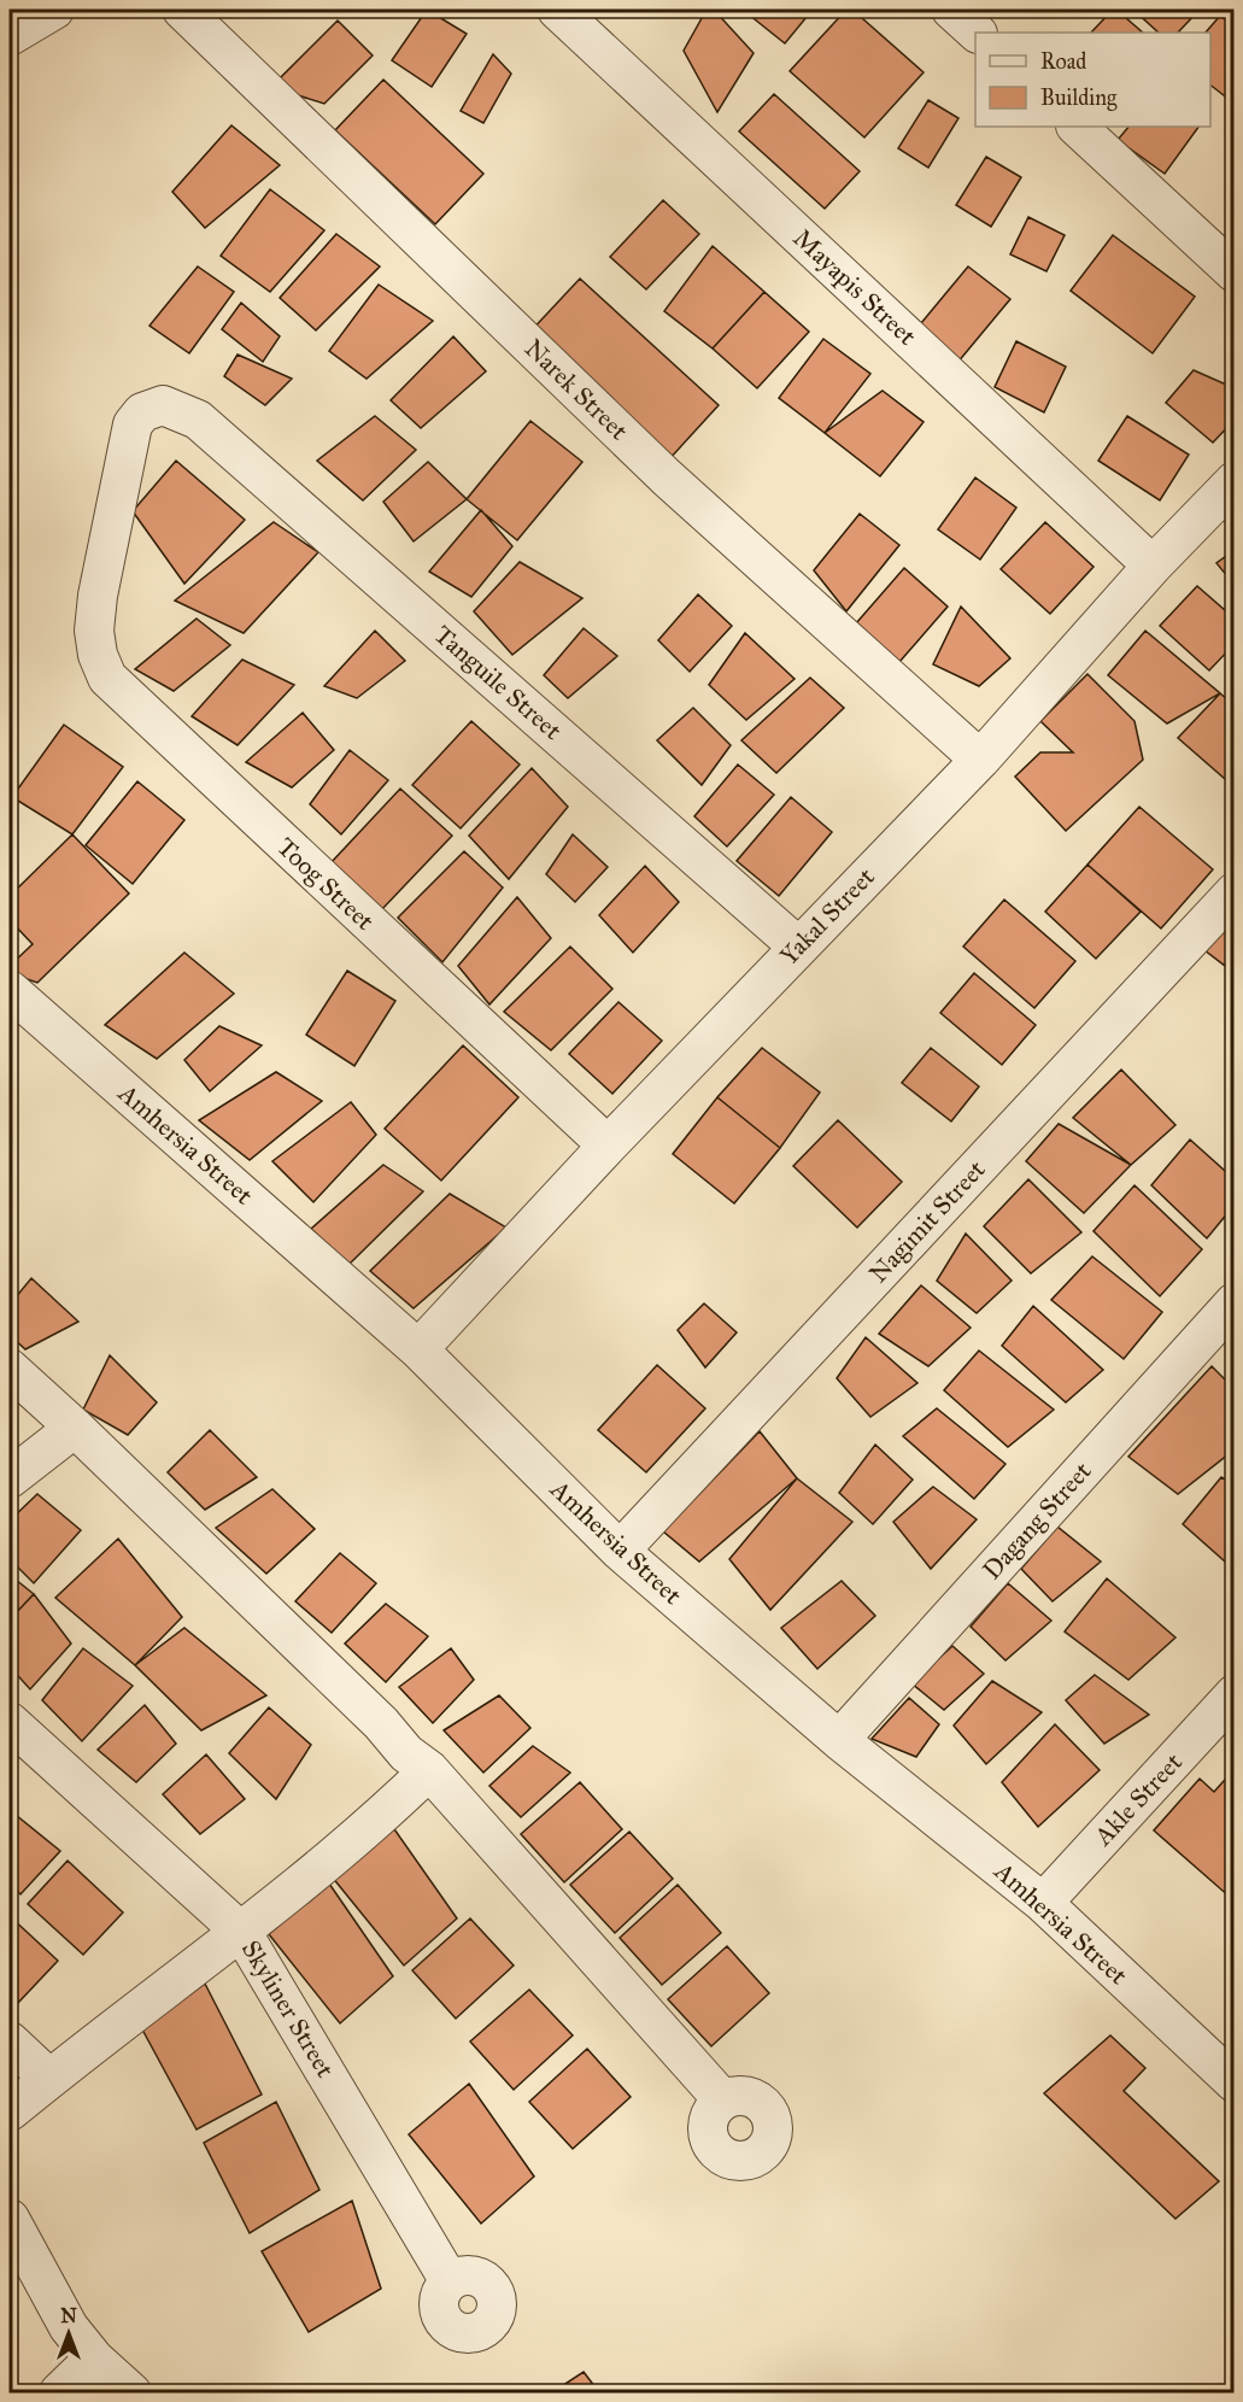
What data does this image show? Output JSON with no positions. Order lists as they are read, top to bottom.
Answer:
{
  "streets": {
    "street": [
      "Mayapis Street",
      "Narek Street",
      "Tanguile Street",
      "Toog Street",
      "Yakal Street",
      "Amhersia Street",
      "Nagimit Street",
      "Dagang Street",
      "Akle Street",
      "Skyliner Street"
    ]
  },
  "crossings": [
    ["Mayapis Street", "Yakal Street"],
    ["Narek Street", "Yakal Street"],
    ["Tanguile Street", "Toog Street"],
    ["Tanguile Street", "Yakal Street"],
    ["Toog Street", "Yakal Street"],
    ["Yakal Street", "Amhersia Street"],
    ["Amhersia Street", "Nagimit Street"],
    ["Amhersia Street", "Dagang Street"],
    ["Amhersia Street", "Akle Street"]
  ],
  "legend": ["Road", "Building"],
  "north": "top"
}
